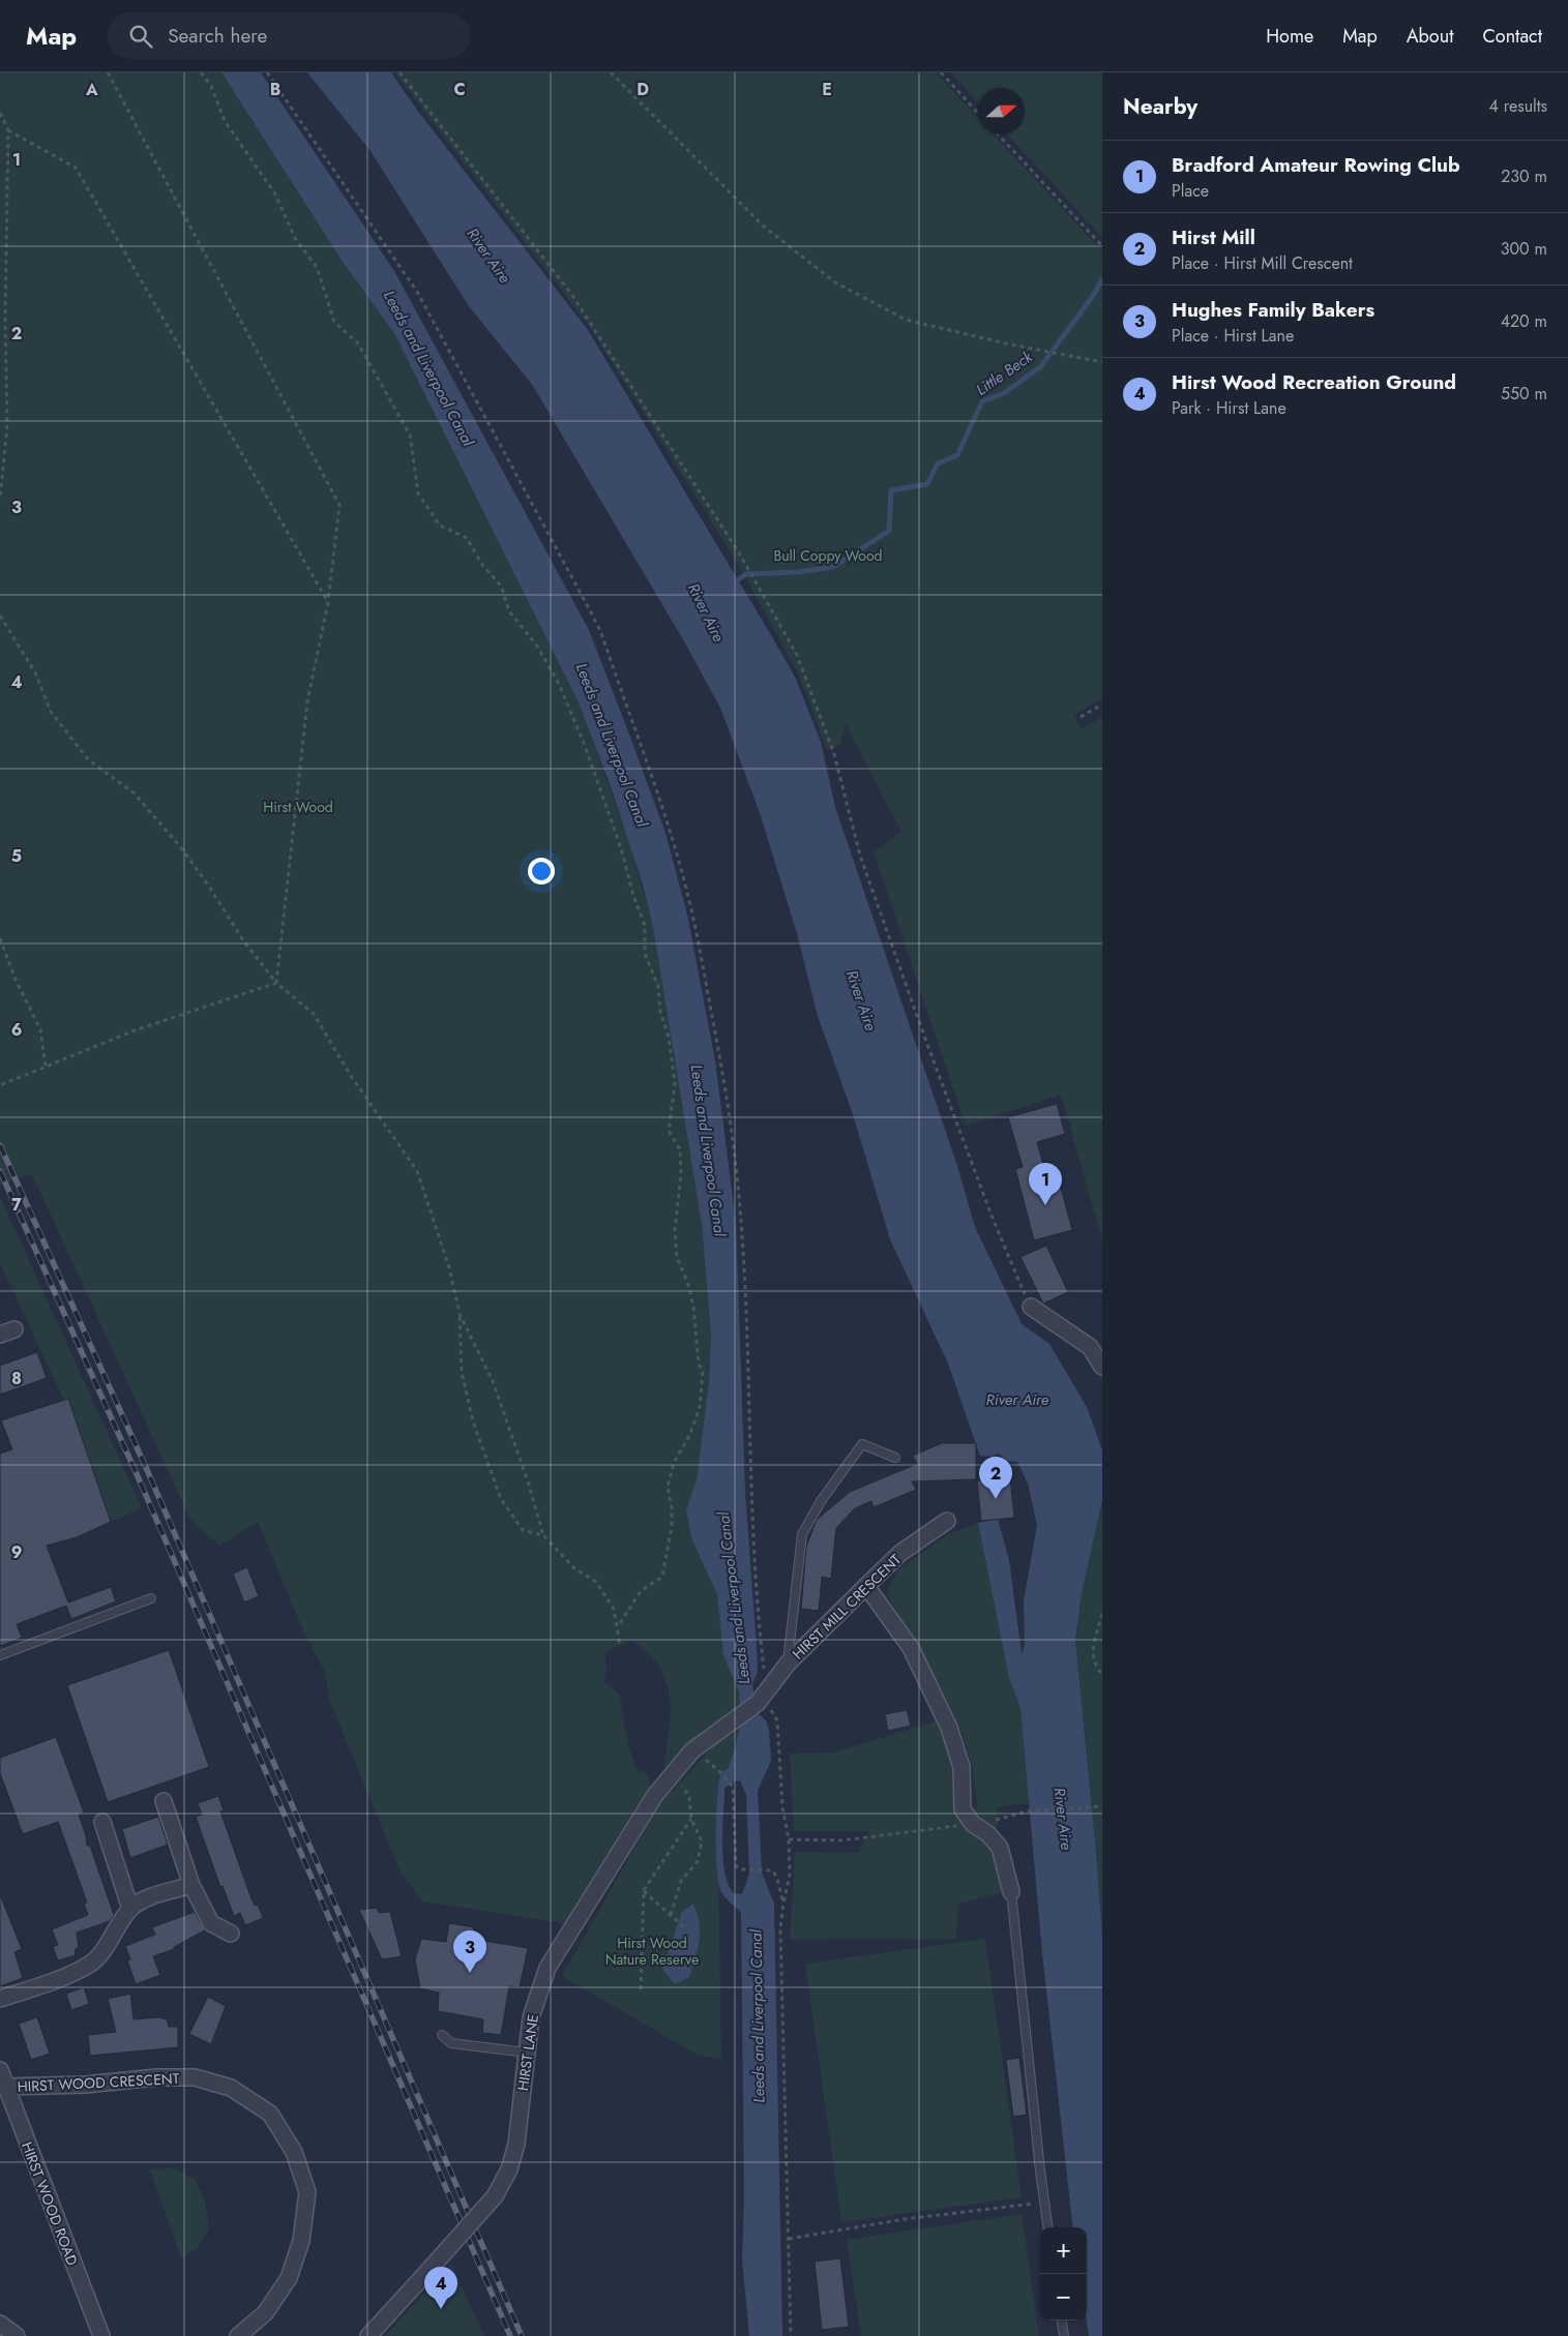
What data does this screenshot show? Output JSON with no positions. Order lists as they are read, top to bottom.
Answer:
{
  "streets": {
    "street": [
      "HIRST MILL CRESCENT",
      "HIRST LANE",
      "HIRST WOOD CRESCENT",
      "HIRST WOOD ROAD"
    ]
  },
  "crossings": [
    ["HIRST MILL CRESCENT", "HIRST LANE"],
    ["HIRST WOOD CRESCENT", "HIRST WOOD ROAD"]
  ],
  "water": ["River Aire", "Leeds and Liverpool Canal", "Little Beck"],
  "parks": ["Bull Coppy Wood", "Hirst Wood", "Hirst Wood Nature Reserve"],
  "north": "right",
  "page": {
    "header": "Map",
    "search": "Search here",
    "nav": [
      "Home",
      "Map",
      "About",
      "Contact"
    ],
    "heading": ["Nearby", "4 results"],
    "list": [
      {
        "mark": "1",
        "name": "Bradford Amateur Rowing Club",
        "note": "Place",
        "value": "230 m"
      },
      {
        "mark": "2",
        "name": "Hirst Mill",
        "note": "Place · Hirst Mill Crescent",
        "value": "300 m"
      },
      {
        "mark": "3",
        "name": "Hughes Family Bakers",
        "note": "Place · Hirst Lane",
        "value": "420 m"
      },
      {
        "mark": "4",
        "name": "Hirst Wood Recreation Ground",
        "note": "Park · Hirst Lane",
        "value": "550 m"
      }
    ],
    "pins": [
      "1",
      "2",
      "3",
      "4"
    ],
    "map_buttons": ["+", "−"]
  },
  "grid": {
    "columns": [
      "A",
      "B",
      "C",
      "D",
      "E"
    ],
    "rows": [
      "1",
      "2",
      "3",
      "4",
      "5",
      "6",
      "7",
      "8",
      "9"
    ]
  }
}
